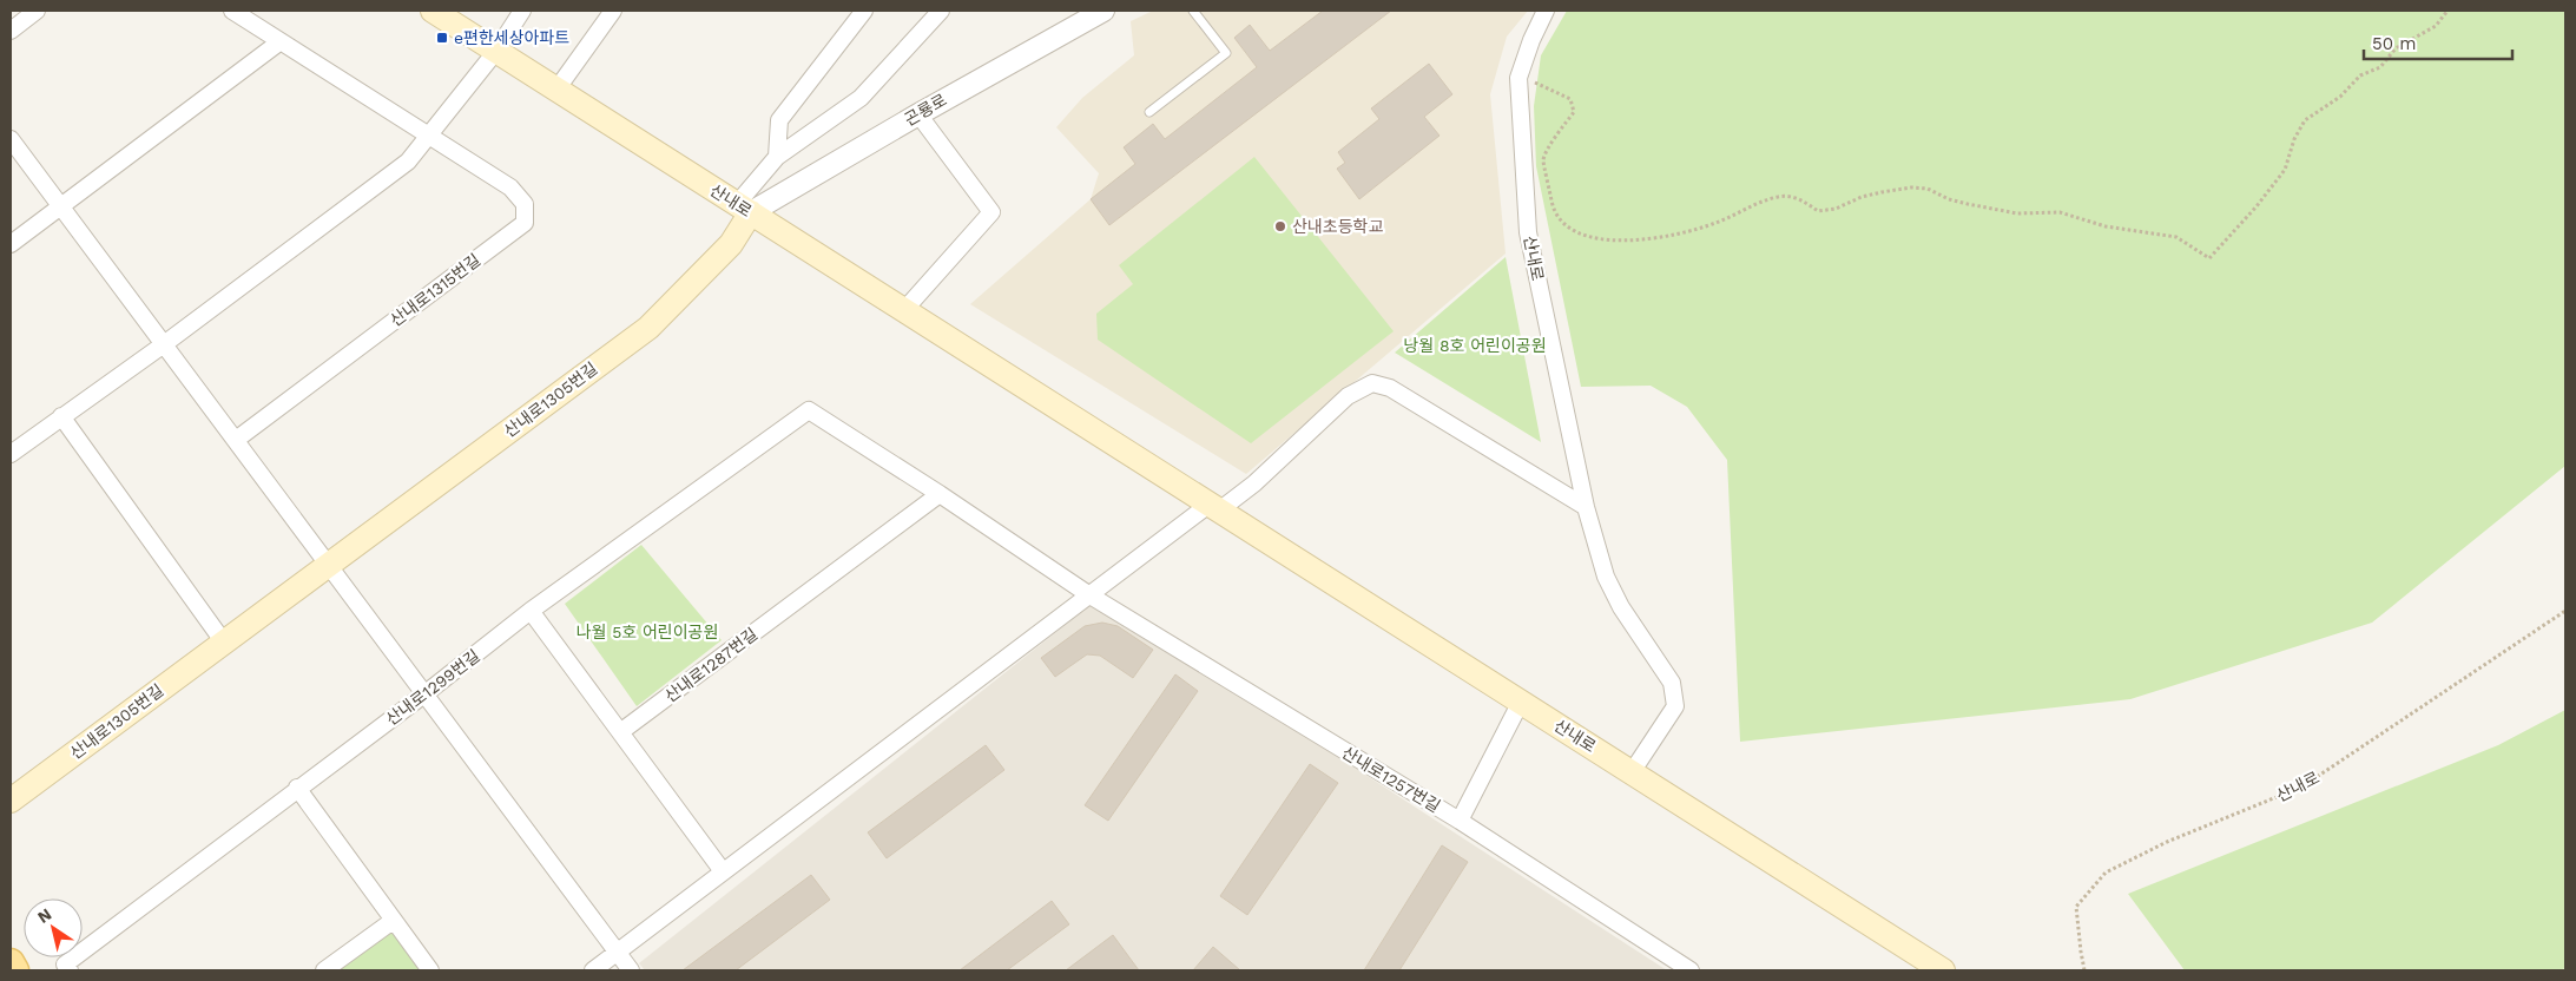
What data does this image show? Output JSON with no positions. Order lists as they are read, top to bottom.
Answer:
{
  "streets": {
    "main road": ["산내로", "산내로1305번길"],
    "street": [
      "곤룡로",
      "산내로1315번길",
      "산내로1287번길",
      "산내로1299번길",
      "산내로1257번길"
    ]
  },
  "crossings": [
    ["곤룡로", "산내로"],
    ["곤룡로", "산내로1305번길"],
    ["산내로", "산내로1305번길"],
    ["산내로1287번길", "산내로1299번길"]
  ],
  "parks": ["낭월 8호 어린이공원", "나월 5호 어린이공원"],
  "places": {
    "transit": ["e편한세상아파트"],
    "other": ["산내초등학교"]
  },
  "scale_bar": "50 m",
  "north": "top left"
}
